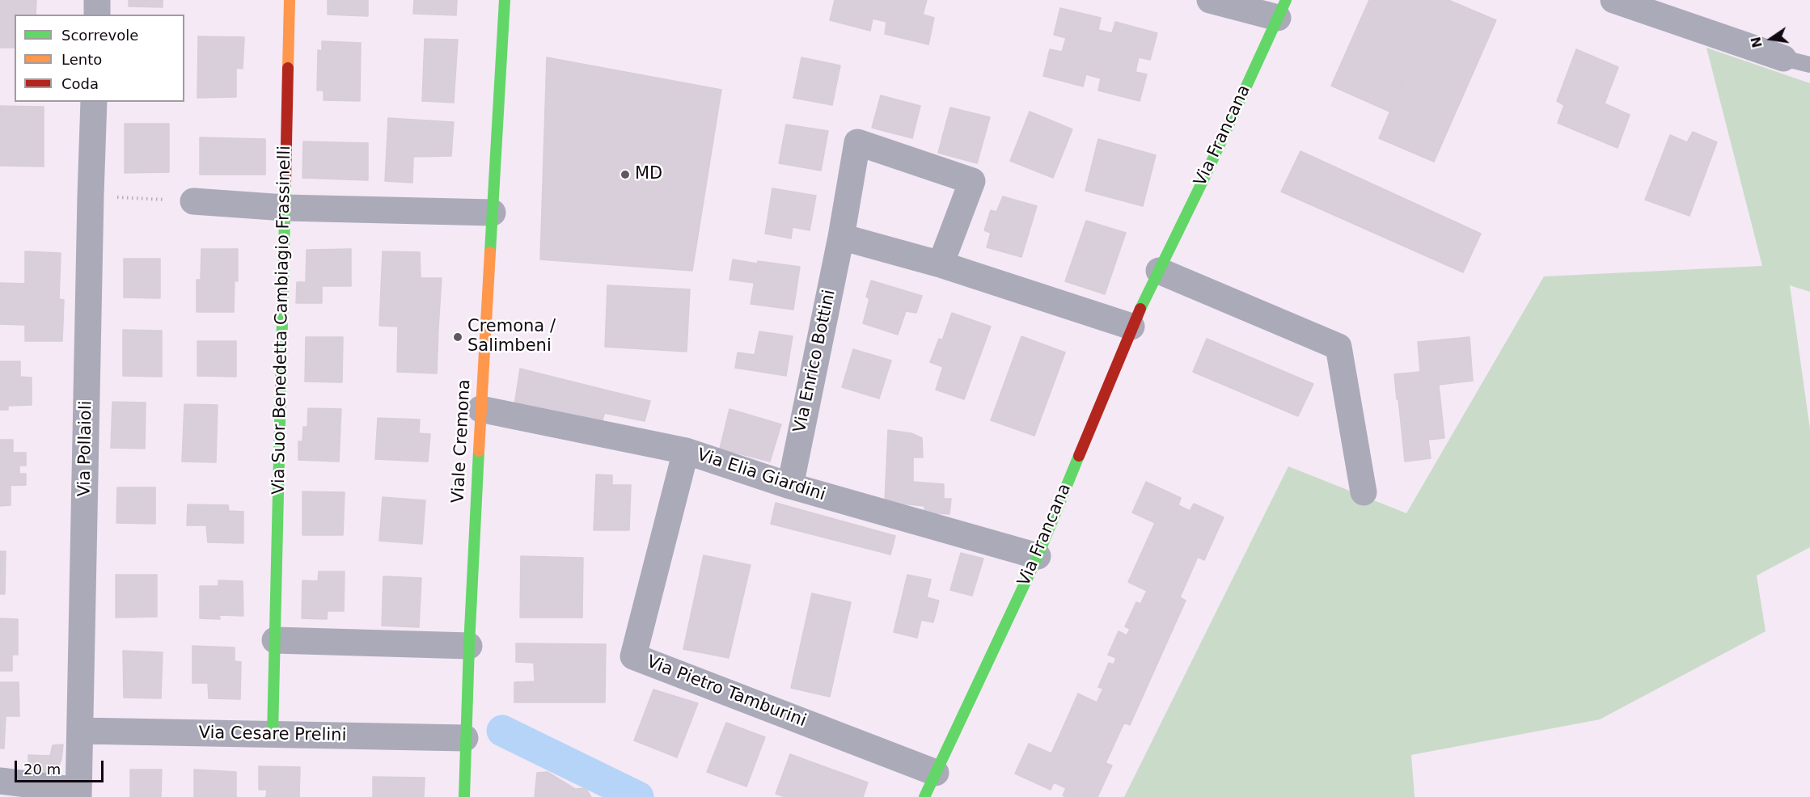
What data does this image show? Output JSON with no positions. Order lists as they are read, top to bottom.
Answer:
{
  "streets": {
    "street": [
      "Via Francana",
      "Via Suor Benedetta Cambiagio Frassinelli",
      "Via Enrico Bottini",
      "Viale Cremona",
      "Via Pollaioli",
      "Via Elia Giardini",
      "Via Pietro Tamburini",
      "Via Cesare Prelini"
    ]
  },
  "crossings": [
    ["Via Francana", "Via Elia Giardini"],
    ["Via Francana", "Via Pietro Tamburini"],
    ["Via Suor Benedetta Cambiagio Frassinelli", "Via Cesare Prelini"],
    ["Via Enrico Bottini", "Via Elia Giardini"],
    ["Viale Cremona", "Via Elia Giardini"],
    ["Viale Cremona", "Via Cesare Prelini"],
    ["Via Pollaioli", "Via Cesare Prelini"],
    ["Via Elia Giardini", "Via Pietro Tamburini"]
  ],
  "places": ["MD", "Cremona / Salimbeni"],
  "legend": ["Scorrevole", "Lento", "Coda"],
  "scale_bar": "20 m",
  "north": "left"
}
